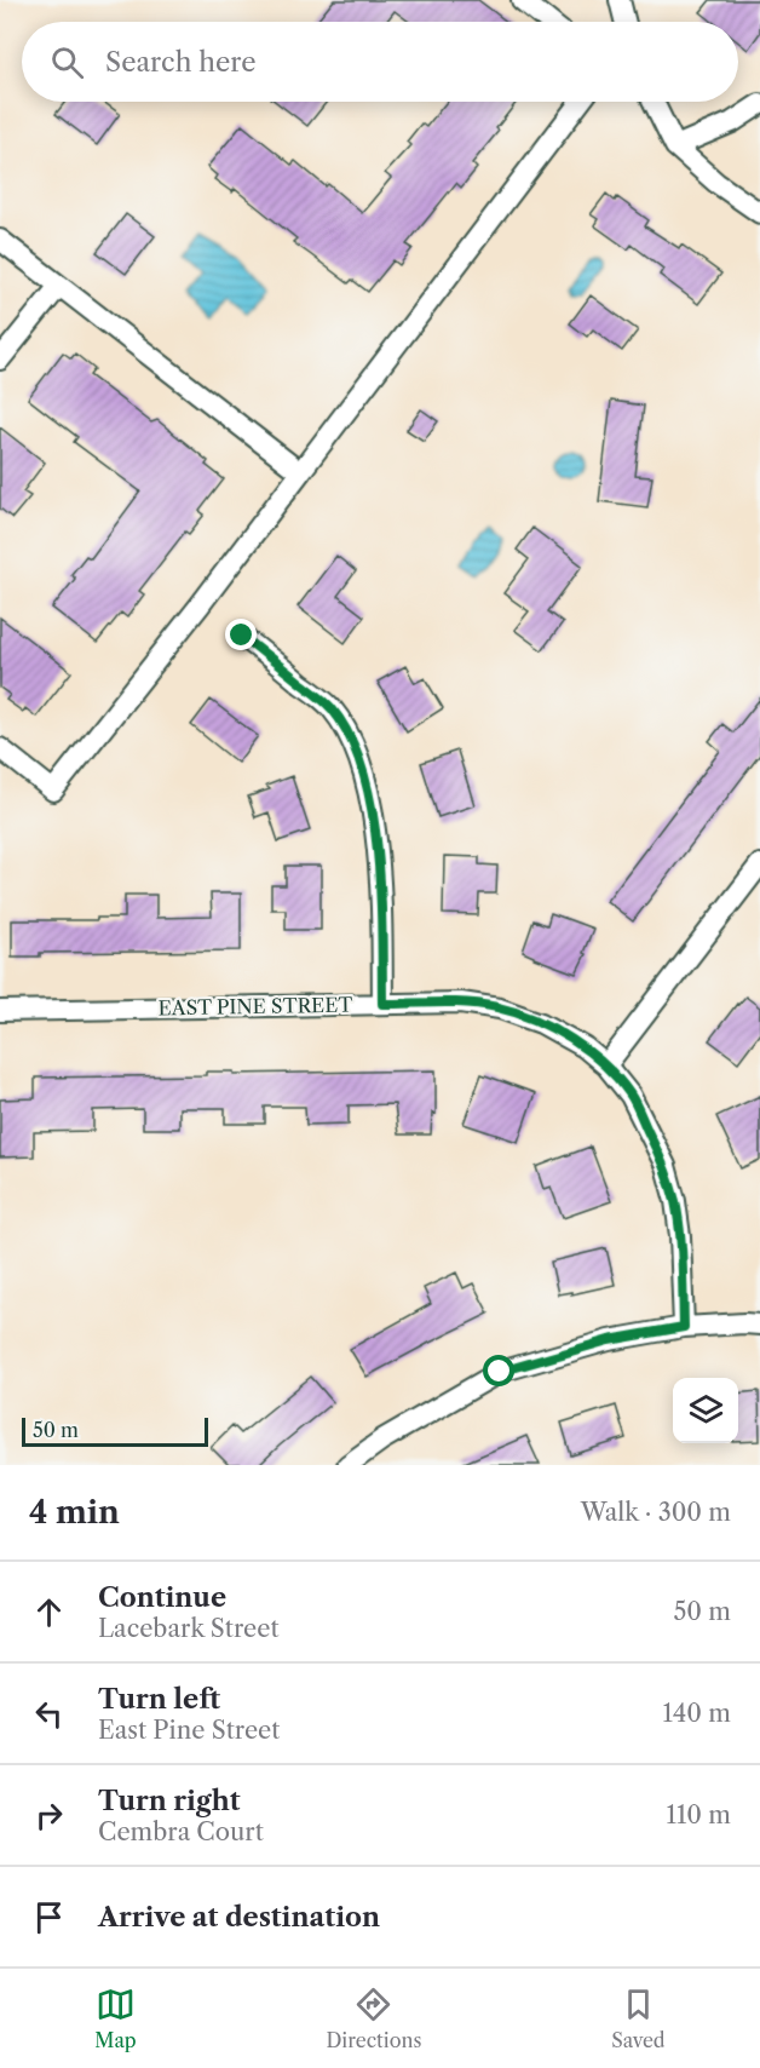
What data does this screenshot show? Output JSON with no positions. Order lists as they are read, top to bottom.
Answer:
{
  "streets": {
    "street": ["EAST PINE STREET"]
  },
  "scale_bar": "50 m",
  "page": {
    "search": "Search here",
    "scale": "50 m",
    "heading": ["4 min", "Walk · 300 m"],
    "list": [
      ["Continue", "Lacebark Street", "50 m"],
      ["Turn left", "East Pine Street", "140 m"],
      ["Turn right", "Cembra Court", "110 m"],
      "Arrive at destination"
    ],
    "nav": ["Map", "Directions", "Saved"]
  }
}
